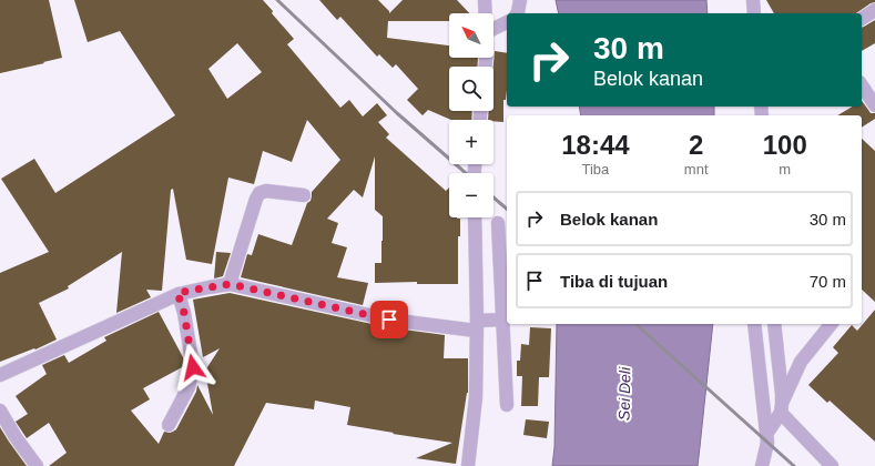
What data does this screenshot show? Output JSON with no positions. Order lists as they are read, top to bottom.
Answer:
{
  "water": ["Sei Deli"],
  "north": "top left",
  "page": {
    "map_buttons": ["+", "−"],
    "turn": ["30 m", "Belok kanan"],
    "eta": [
      "18:44",
      "Tiba",
      "2",
      "mnt",
      "100",
      "m"
    ],
    "list": [
      {
        "name": "Belok kanan",
        "value": "30 m"
      },
      {
        "name": "Tiba di tujuan",
        "value": "70 m"
      }
    ]
  }
}
